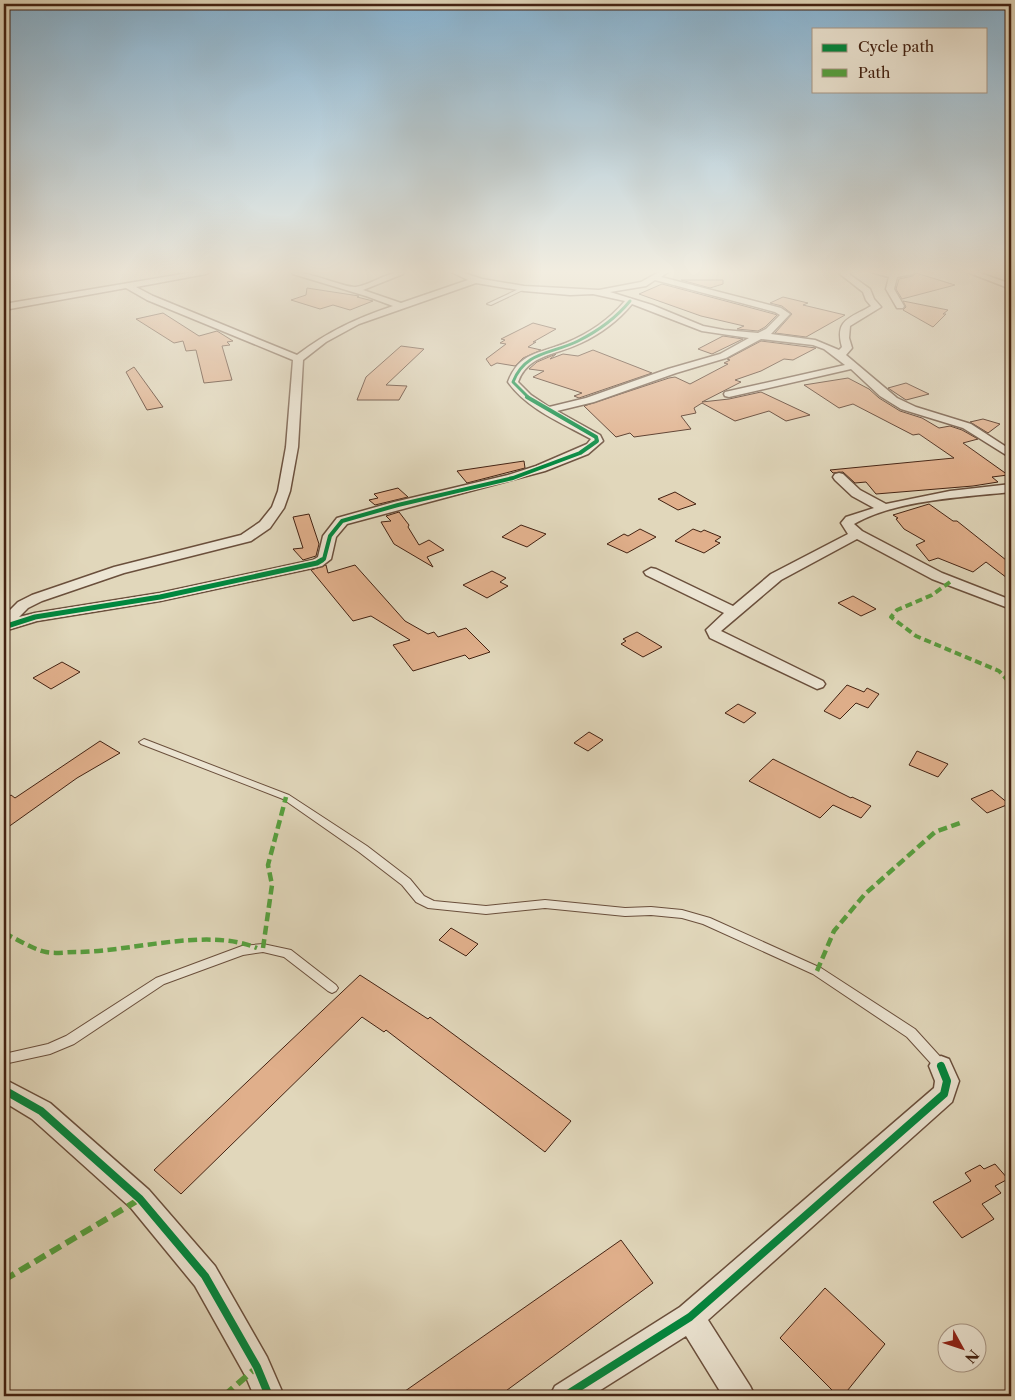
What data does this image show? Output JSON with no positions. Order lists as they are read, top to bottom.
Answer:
{
  "legend": ["Cycle path", "Path"],
  "north": "bottom right"
}
